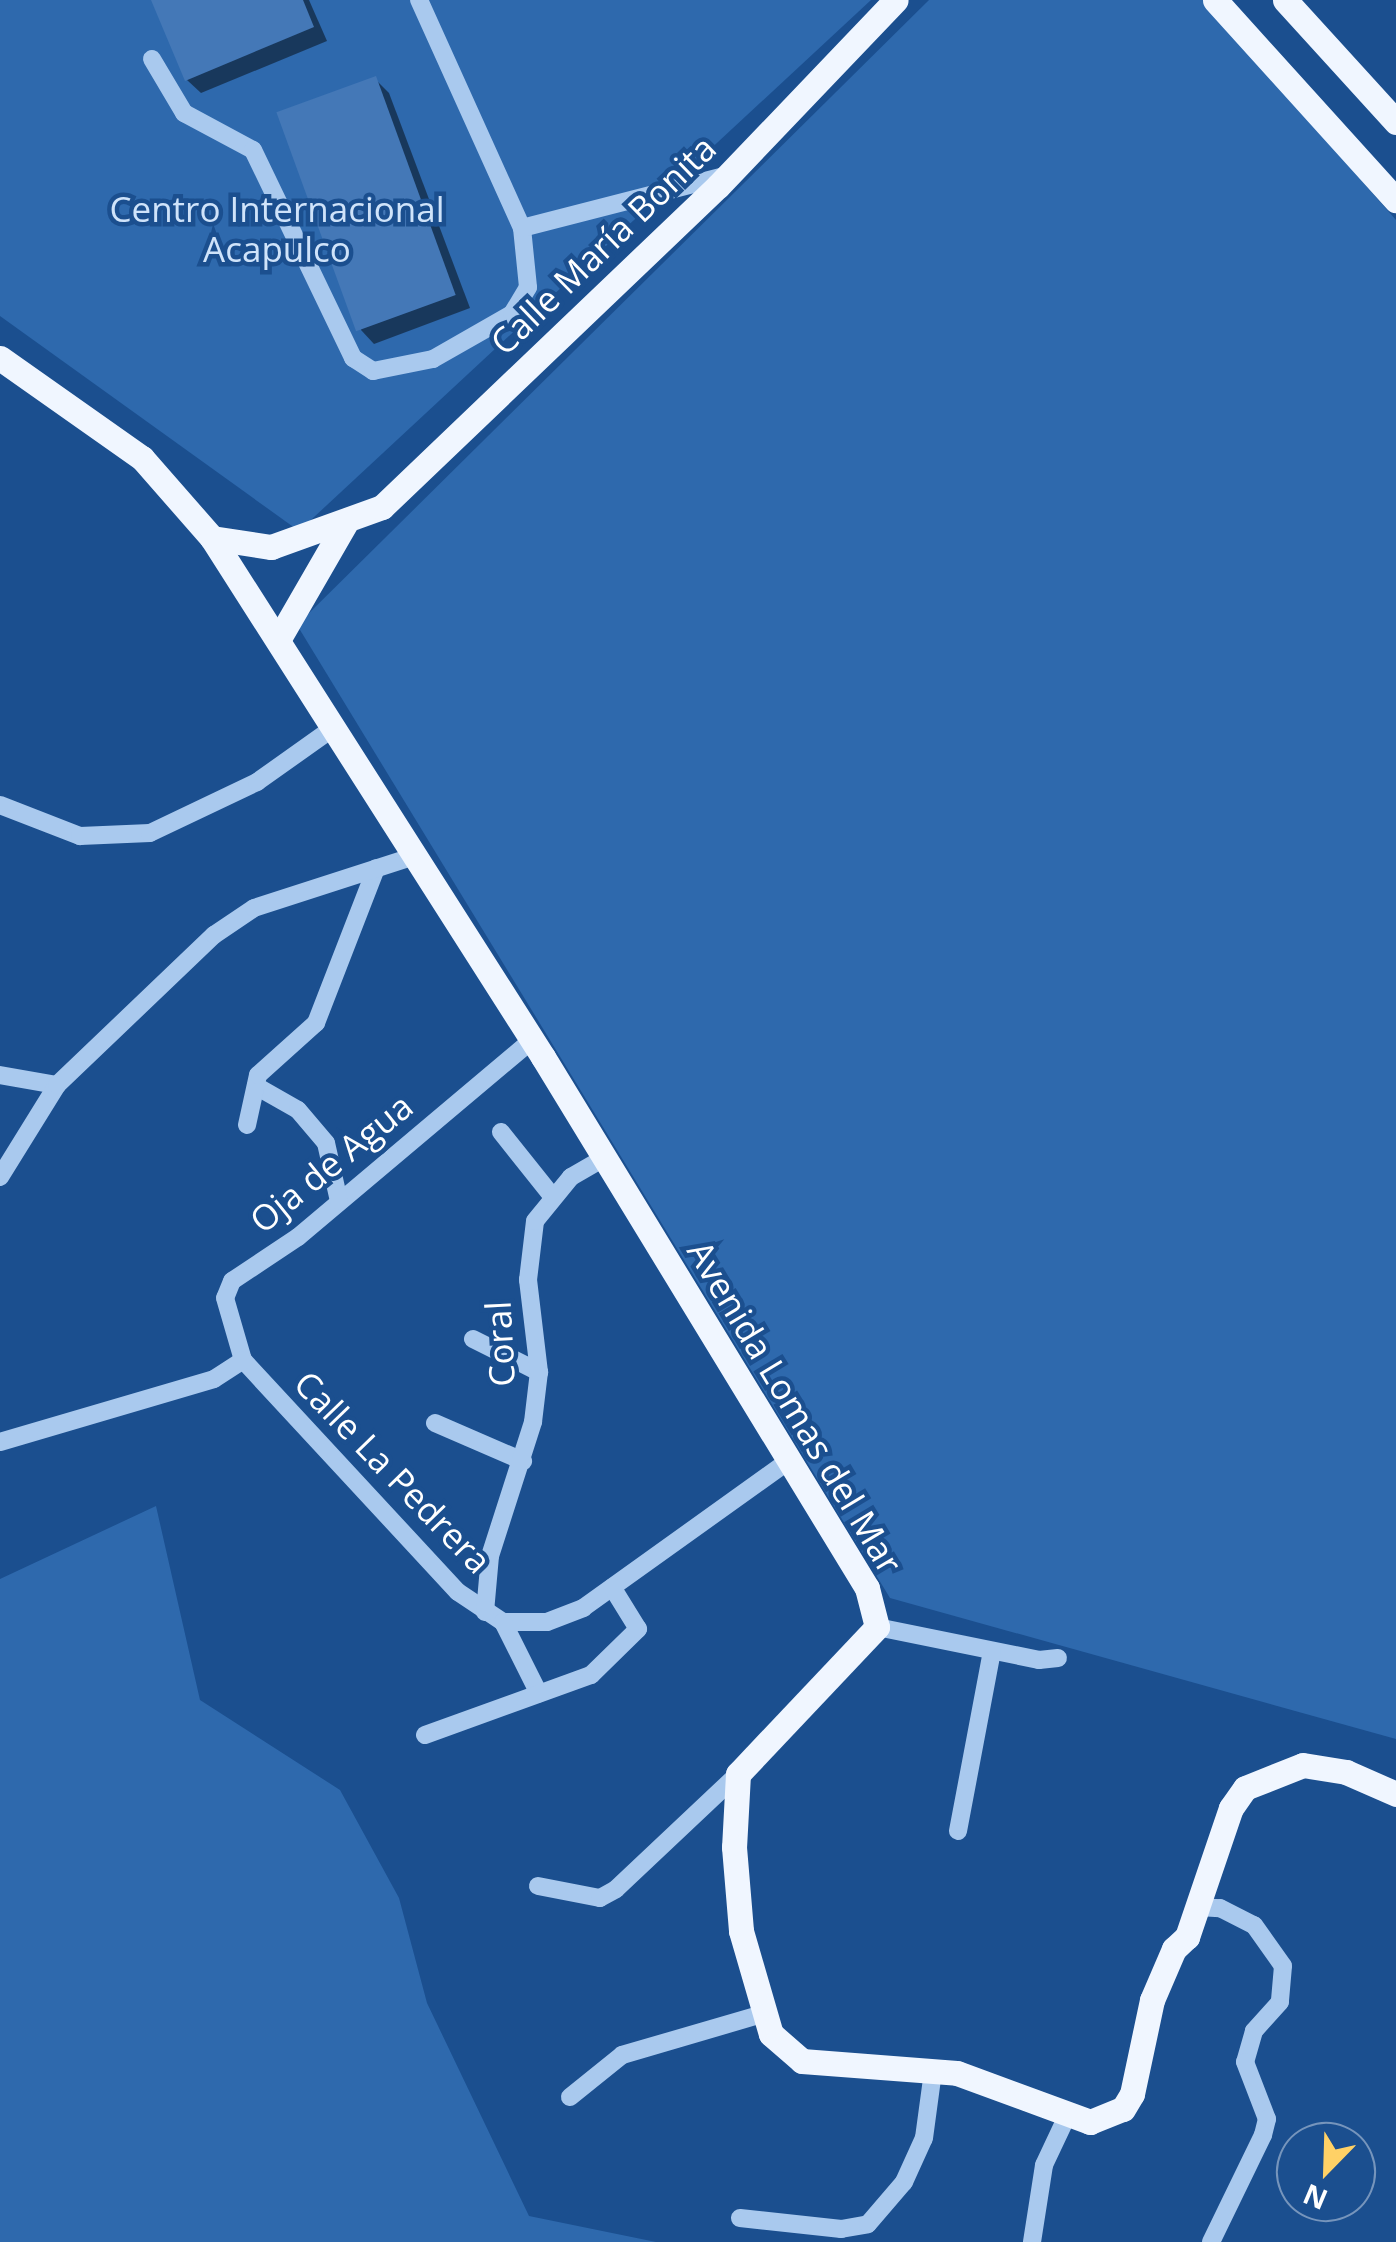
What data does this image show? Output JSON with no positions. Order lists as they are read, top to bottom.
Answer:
{
  "streets": {
    "main road": ["Calle María Bonita", "Avenida Lomas del Mar"],
    "street": ["Oja de Agua", "Coral", "Calle La Pedrera"]
  },
  "crossings": [
    ["Calle María Bonita", "Avenida Lomas del Mar"],
    ["Oja de Agua", "Avenida Lomas del Mar"],
    ["Oja de Agua", "Calle La Pedrera"],
    ["Coral", "Avenida Lomas del Mar"],
    ["Coral", "Calle La Pedrera"]
  ],
  "parks": ["Centro Internacional Acapulco"],
  "north": "bottom left"
}
